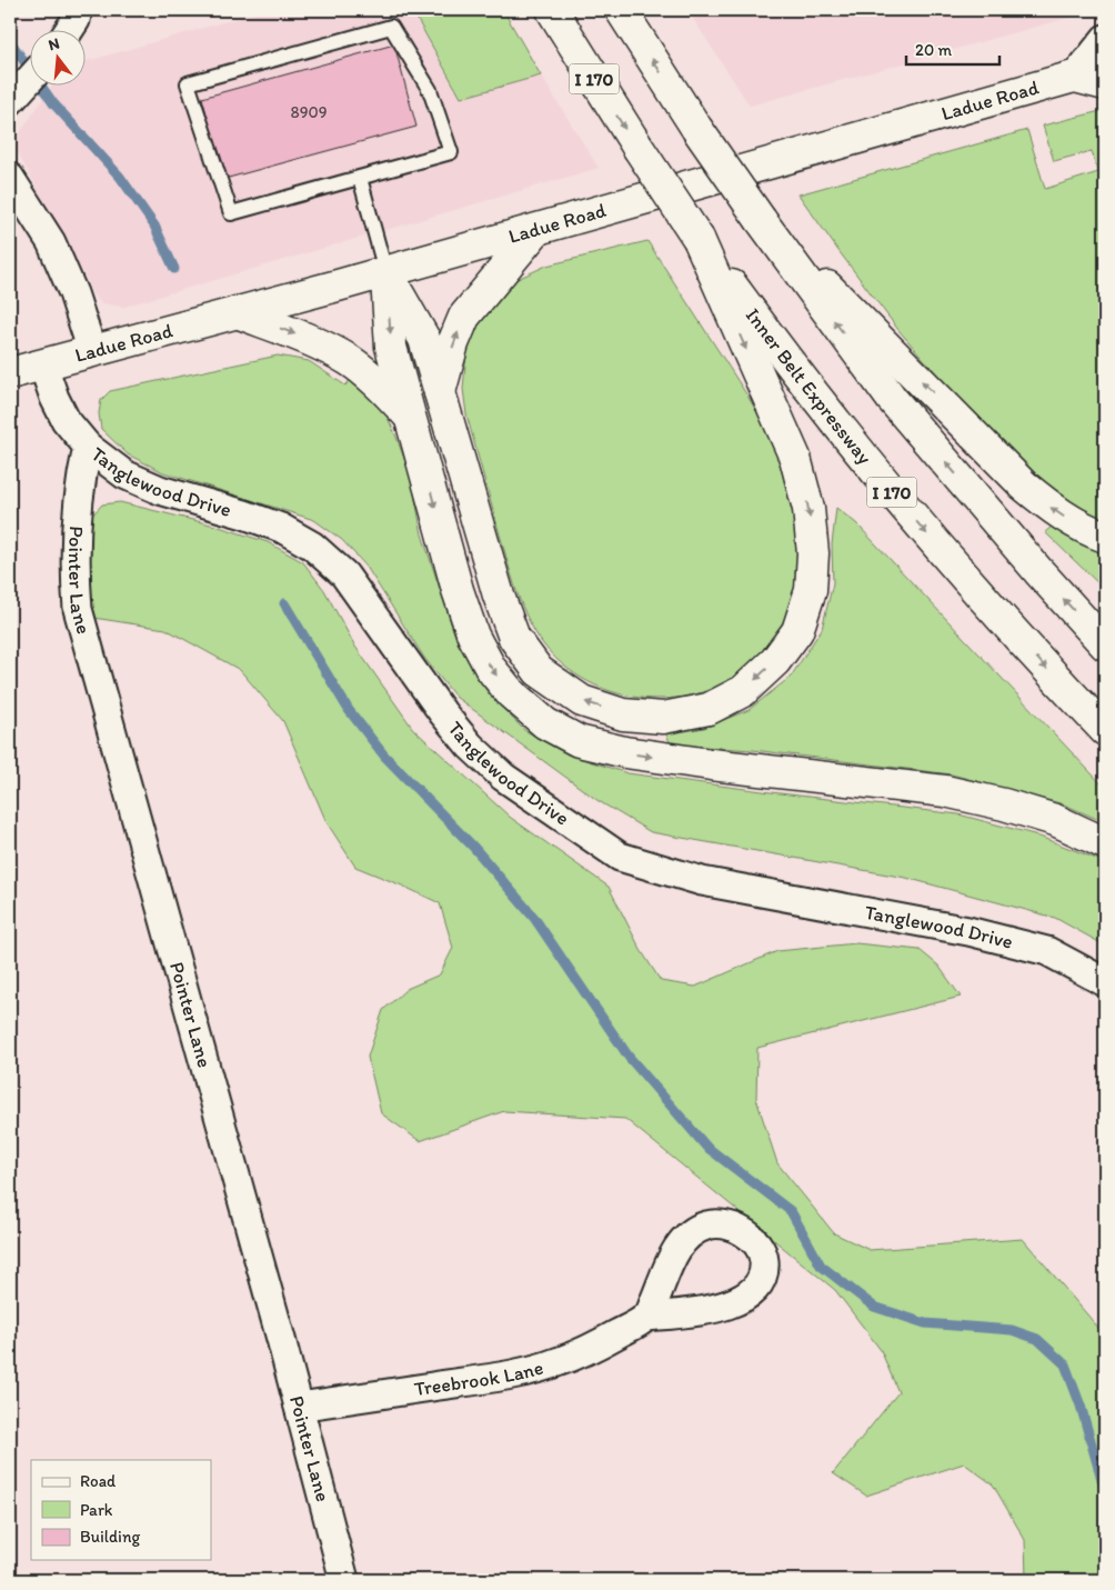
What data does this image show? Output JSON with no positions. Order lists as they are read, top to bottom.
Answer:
{
  "streets": {
    "main road": ["I 170", "Ladue Road", "Inner Belt Expressway"],
    "street": ["Tanglewood Drive", "Pointer Lane", "Treebrook Lane"]
  },
  "crossings": [
    ["Ladue Road", "Tanglewood Drive"],
    ["Tanglewood Drive", "Pointer Lane"],
    ["Pointer Lane", "Treebrook Lane"]
  ],
  "house_numbers": ["8909"],
  "legend": ["Road", "Park", "Building"],
  "scale_bar": "20 m",
  "north": "top"
}
